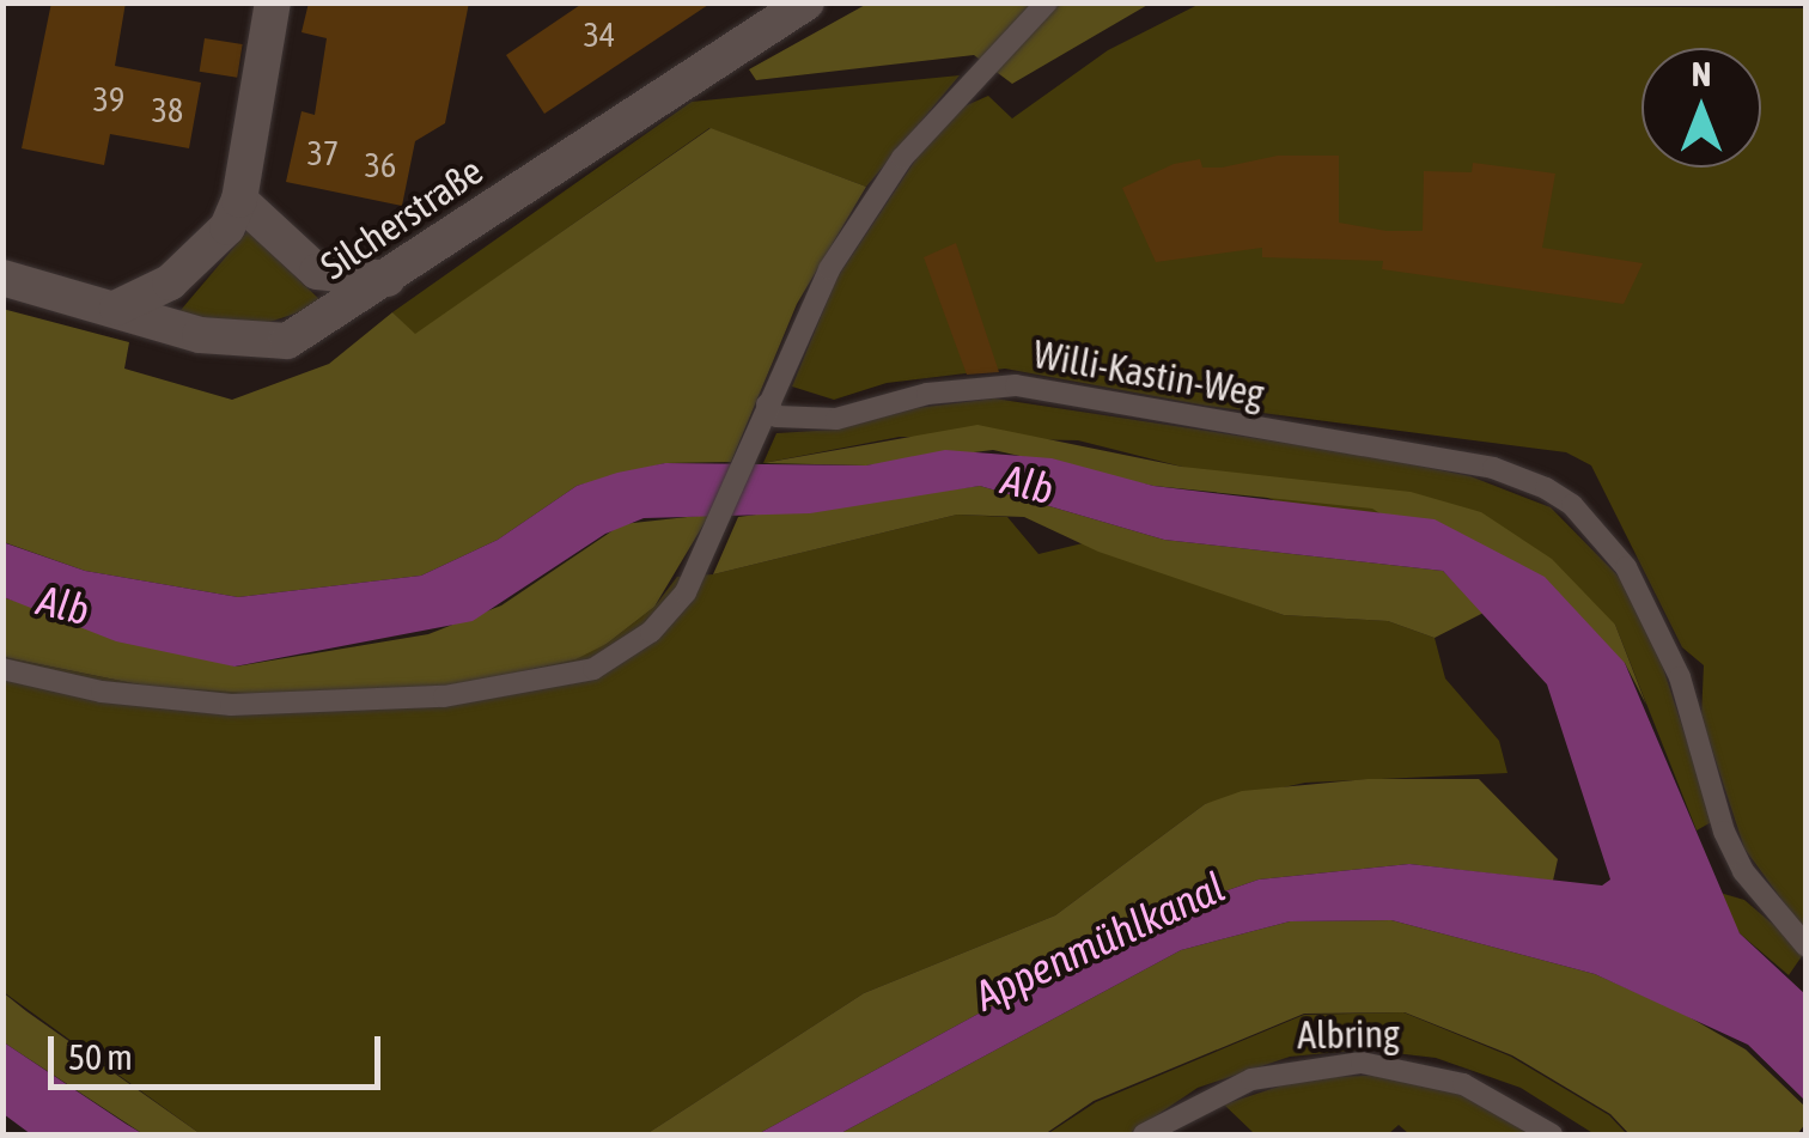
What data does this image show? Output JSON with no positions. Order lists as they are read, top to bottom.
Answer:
{
  "streets": {
    "street": ["Silcherstraße"],
    "lane": ["Willi-Kastin-Weg", "Albring"]
  },
  "water": ["Alb", "Appenmühlkanal"],
  "house_numbers": [
    "34",
    "39",
    "38",
    "37",
    "36"
  ],
  "scale_bar": "50 m",
  "north": "top"
}
